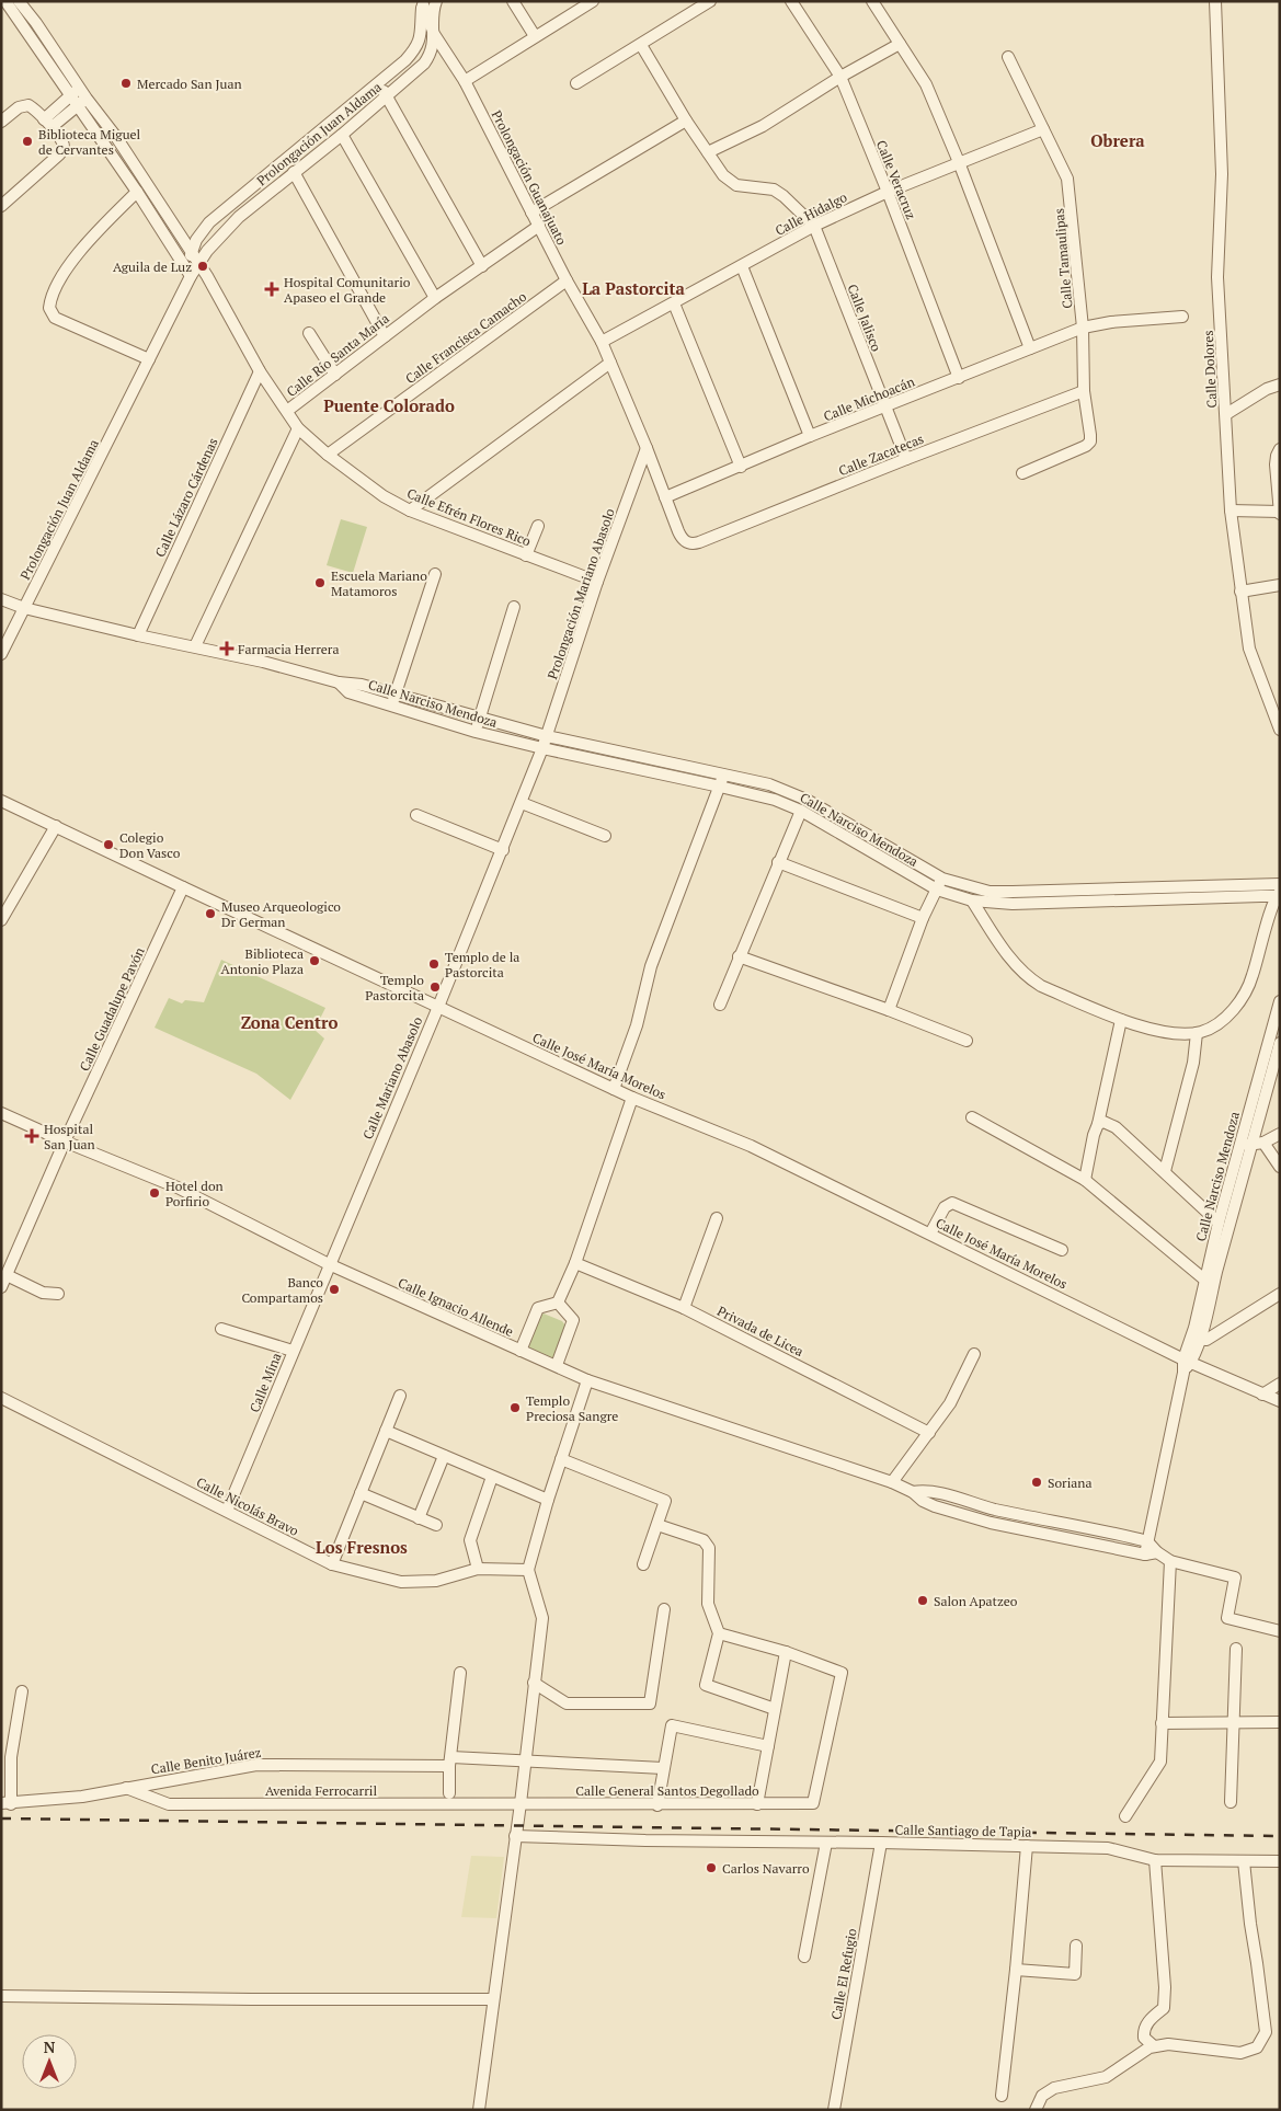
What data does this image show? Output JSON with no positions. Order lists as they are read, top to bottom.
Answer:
{
  "streets": {
    "street": [
      "Prolongación Juan Aldama",
      "Prolongación Guanajuato",
      "Calle Veracruz",
      "Calle Hidalgo",
      "Calle Tamaulipas",
      "Calle Jalisco",
      "Calle Francisca Camacho",
      "Calle Río Santa María",
      "Calle Dolores",
      "Calle Michoacán",
      "Calle Zacatecas",
      "Calle Lázaro Cárdenas",
      "Calle Efrén Flores Rico",
      "Prolongación Mariano Abasolo",
      "Calle Narciso Mendoza",
      "Calle Guadalupe Pavón",
      "Calle José María Morelos",
      "Calle Mariano Abasolo",
      "Calle Ignacio Allende",
      "Privada de Licea",
      "Calle Mina",
      "Calle Nicolás Bravo",
      "Calle Benito Juárez",
      "Avenida Ferrocarril",
      "Calle General Santos Degollado",
      "Calle Santiago de Tapia",
      "Calle El Refugio"
    ]
  },
  "crossings": [
    ["Prolongación Juan Aldama", "Prolongación Guanajuato"],
    ["Prolongación Juan Aldama", "Calle Efrén Flores Rico"],
    ["Prolongación Juan Aldama", "Calle Narciso Mendoza"],
    ["Prolongación Guanajuato", "Calle Hidalgo"],
    ["Prolongación Guanajuato", "Calle Francisca Camacho"],
    ["Prolongación Guanajuato", "Calle Río Santa María"],
    ["Prolongación Guanajuato", "Calle Michoacán"],
    ["Prolongación Guanajuato", "Calle Zacatecas"],
    ["Prolongación Guanajuato", "Prolongación Mariano Abasolo"],
    ["Calle Veracruz", "Calle Hidalgo"],
    ["Calle Veracruz", "Calle Michoacán"],
    ["Calle Hidalgo", "Calle Tamaulipas"],
    ["Calle Hidalgo", "Calle Jalisco"],
    ["Calle Tamaulipas", "Calle Michoacán"],
    ["Calle Tamaulipas", "Calle Zacatecas"],
    ["Calle Jalisco", "Calle Michoacán"],
    ["Calle Jalisco", "Calle Zacatecas"],
    ["Calle Francisca Camacho", "Calle Efrén Flores Rico"],
    ["Calle Río Santa María", "Calle Efrén Flores Rico"],
    ["Calle Lázaro Cárdenas", "Calle Efrén Flores Rico"],
    ["Calle Lázaro Cárdenas", "Calle Narciso Mendoza"],
    ["Calle Efrén Flores Rico", "Prolongación Mariano Abasolo"],
    ["Prolongación Mariano Abasolo", "Calle Narciso Mendoza"],
    ["Prolongación Mariano Abasolo", "Calle Mariano Abasolo"],
    ["Calle Narciso Mendoza", "Calle José María Morelos"],
    ["Calle Narciso Mendoza", "Calle Mariano Abasolo"],
    ["Calle Guadalupe Pavón", "Calle José María Morelos"],
    ["Calle Guadalupe Pavón", "Calle Ignacio Allende"],
    ["Calle José María Morelos", "Calle Mariano Abasolo"],
    ["Calle Mariano Abasolo", "Calle Ignacio Allende"],
    ["Calle Mariano Abasolo", "Calle Mina"],
    ["Calle Ignacio Allende", "Calle Mina"],
    ["Calle Mina", "Calle Nicolás Bravo"],
    ["Calle Benito Juárez", "Avenida Ferrocarril"],
    ["Avenida Ferrocarril", "Calle General Santos Degollado"],
    ["Calle Santiago de Tapia", "Calle El Refugio"]
  ],
  "districts": [
    "Obrera",
    "La Pastorcita",
    "Puente Colorado",
    "Zona Centro",
    "Los Fresnos"
  ],
  "places": {
    "other": [
      "Mercado San Juan",
      "Biblioteca Miguel de Cervantes",
      "Aguila de Luz",
      "Escuela Mariano Matamoros",
      "Colegio Don Vasco",
      "Museo Arqueologico Dr German",
      "Biblioteca Antonio Plaza",
      "Templo de la Pastorcita",
      "Templo Pastorcita",
      "Hotel don Porfirio",
      "Banco Compartamos",
      "Templo Preciosa Sangre",
      "Soriana",
      "Salon Apatzeo",
      "Carlos Navarro"
    ],
    "health": ["Hospital Comunitario Apaseo el Grande", "Farmacia Herrera", "Hospital San Juan"]
  },
  "north": "top"
}
